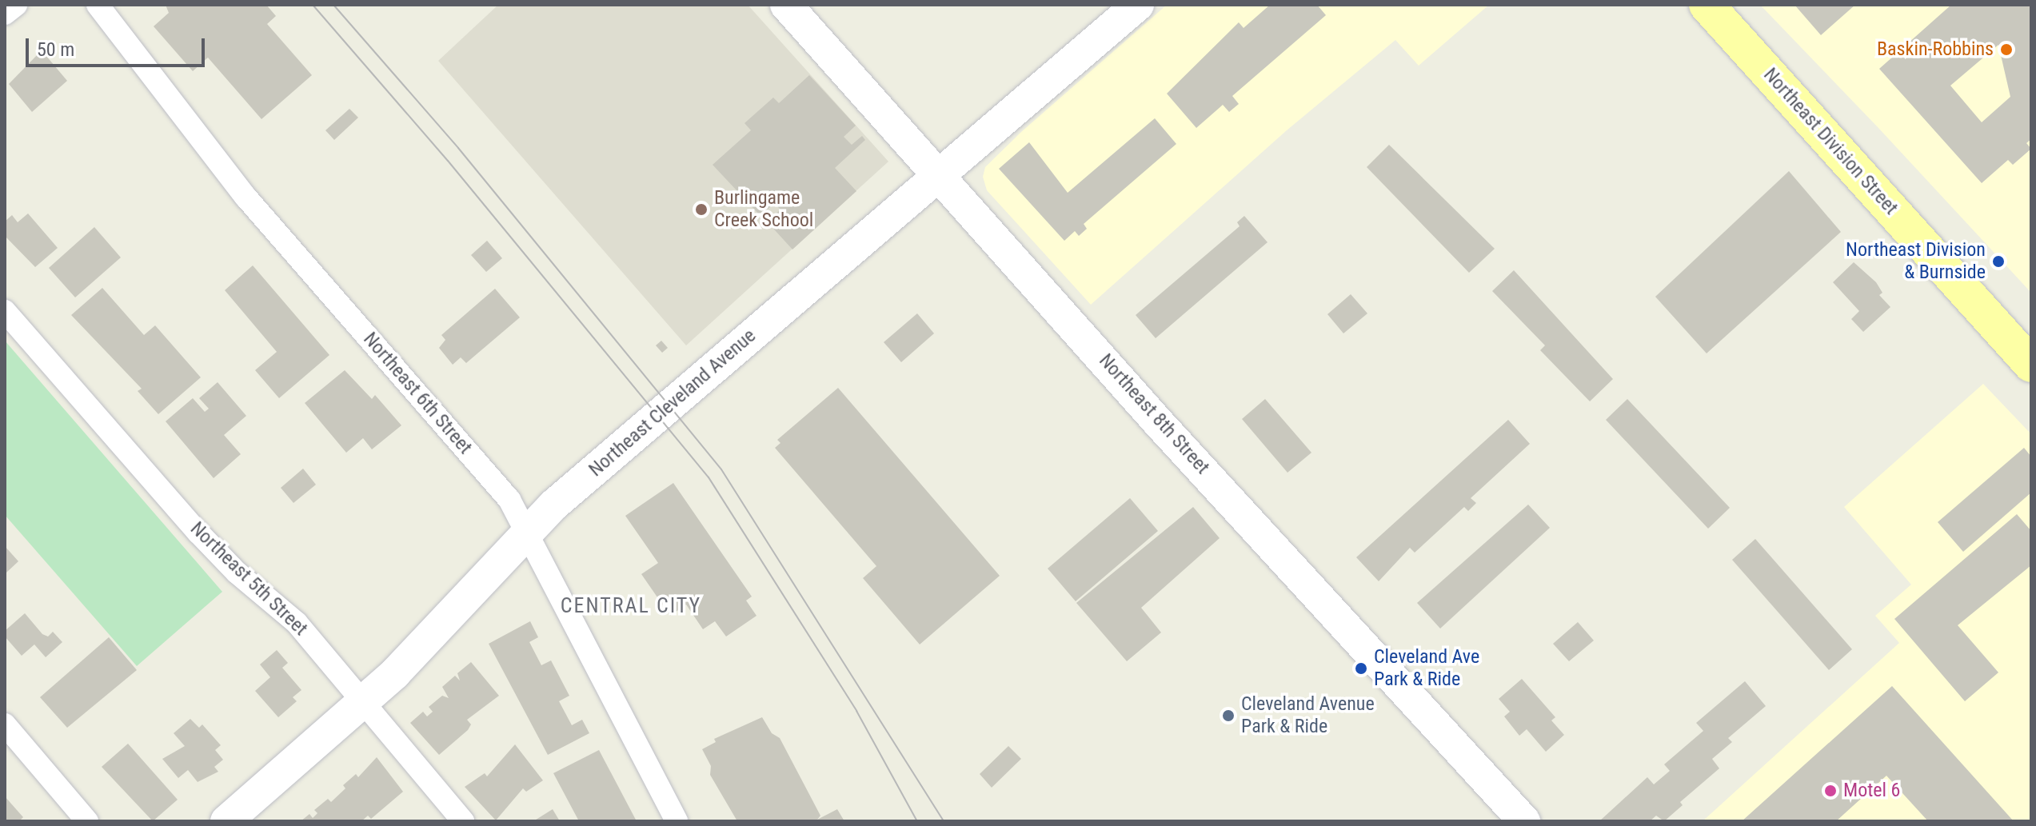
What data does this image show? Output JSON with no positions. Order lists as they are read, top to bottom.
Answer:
{
  "streets": {
    "main road": ["Northeast Division Street", "Northeast Cleveland Avenue", "Northeast 8th Street"],
    "street": ["Northeast 6th Street", "Northeast 5th Street"]
  },
  "crossings": [
    ["Northeast 6th Street", "Northeast Cleveland Avenue"],
    ["Northeast Cleveland Avenue", "Northeast 8th Street"],
    ["Northeast Cleveland Avenue", "Northeast 5th Street"]
  ],
  "districts": ["CENTRAL CITY"],
  "places": [
    "Baskin-Robbins",
    "Burlingame Creek School",
    "Northeast Division & Burnside",
    "Cleveland Ave Park & Ride",
    "Cleveland Avenue Park & Ride",
    "Motel 6"
  ],
  "scale_bar": "50 m"
}
